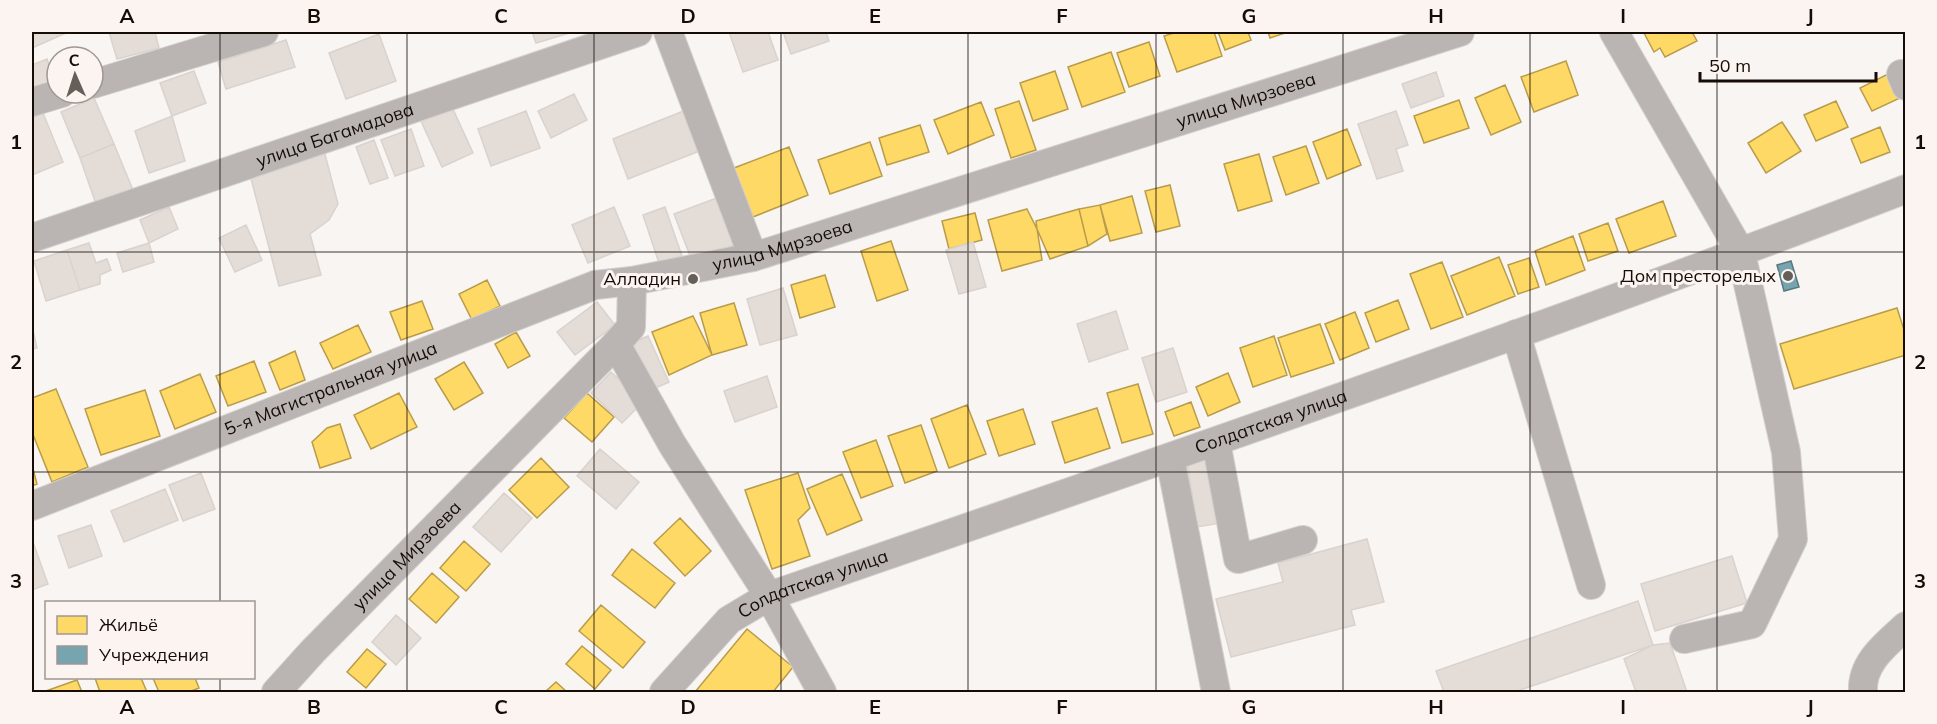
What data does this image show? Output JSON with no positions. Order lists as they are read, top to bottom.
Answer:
{
  "streets": {
    "street": [
      "улица Мирзоева",
      "улица Багамадова",
      "5-я Магистральная улица",
      "Солдатская улица"
    ]
  },
  "crossings": [
    ["улица Мирзоева", "5-я Магистральная улица"]
  ],
  "places": ["Дом престорелых", "Алладин"],
  "legend": ["Жильё", "Учреждения"],
  "scale_bar": "50 m",
  "north": "top",
  "grid": {
    "columns": [
      "A",
      "B",
      "C",
      "D",
      "E",
      "F",
      "G",
      "H",
      "I",
      "J"
    ],
    "rows": ["1", "2", "3"]
  }
}
